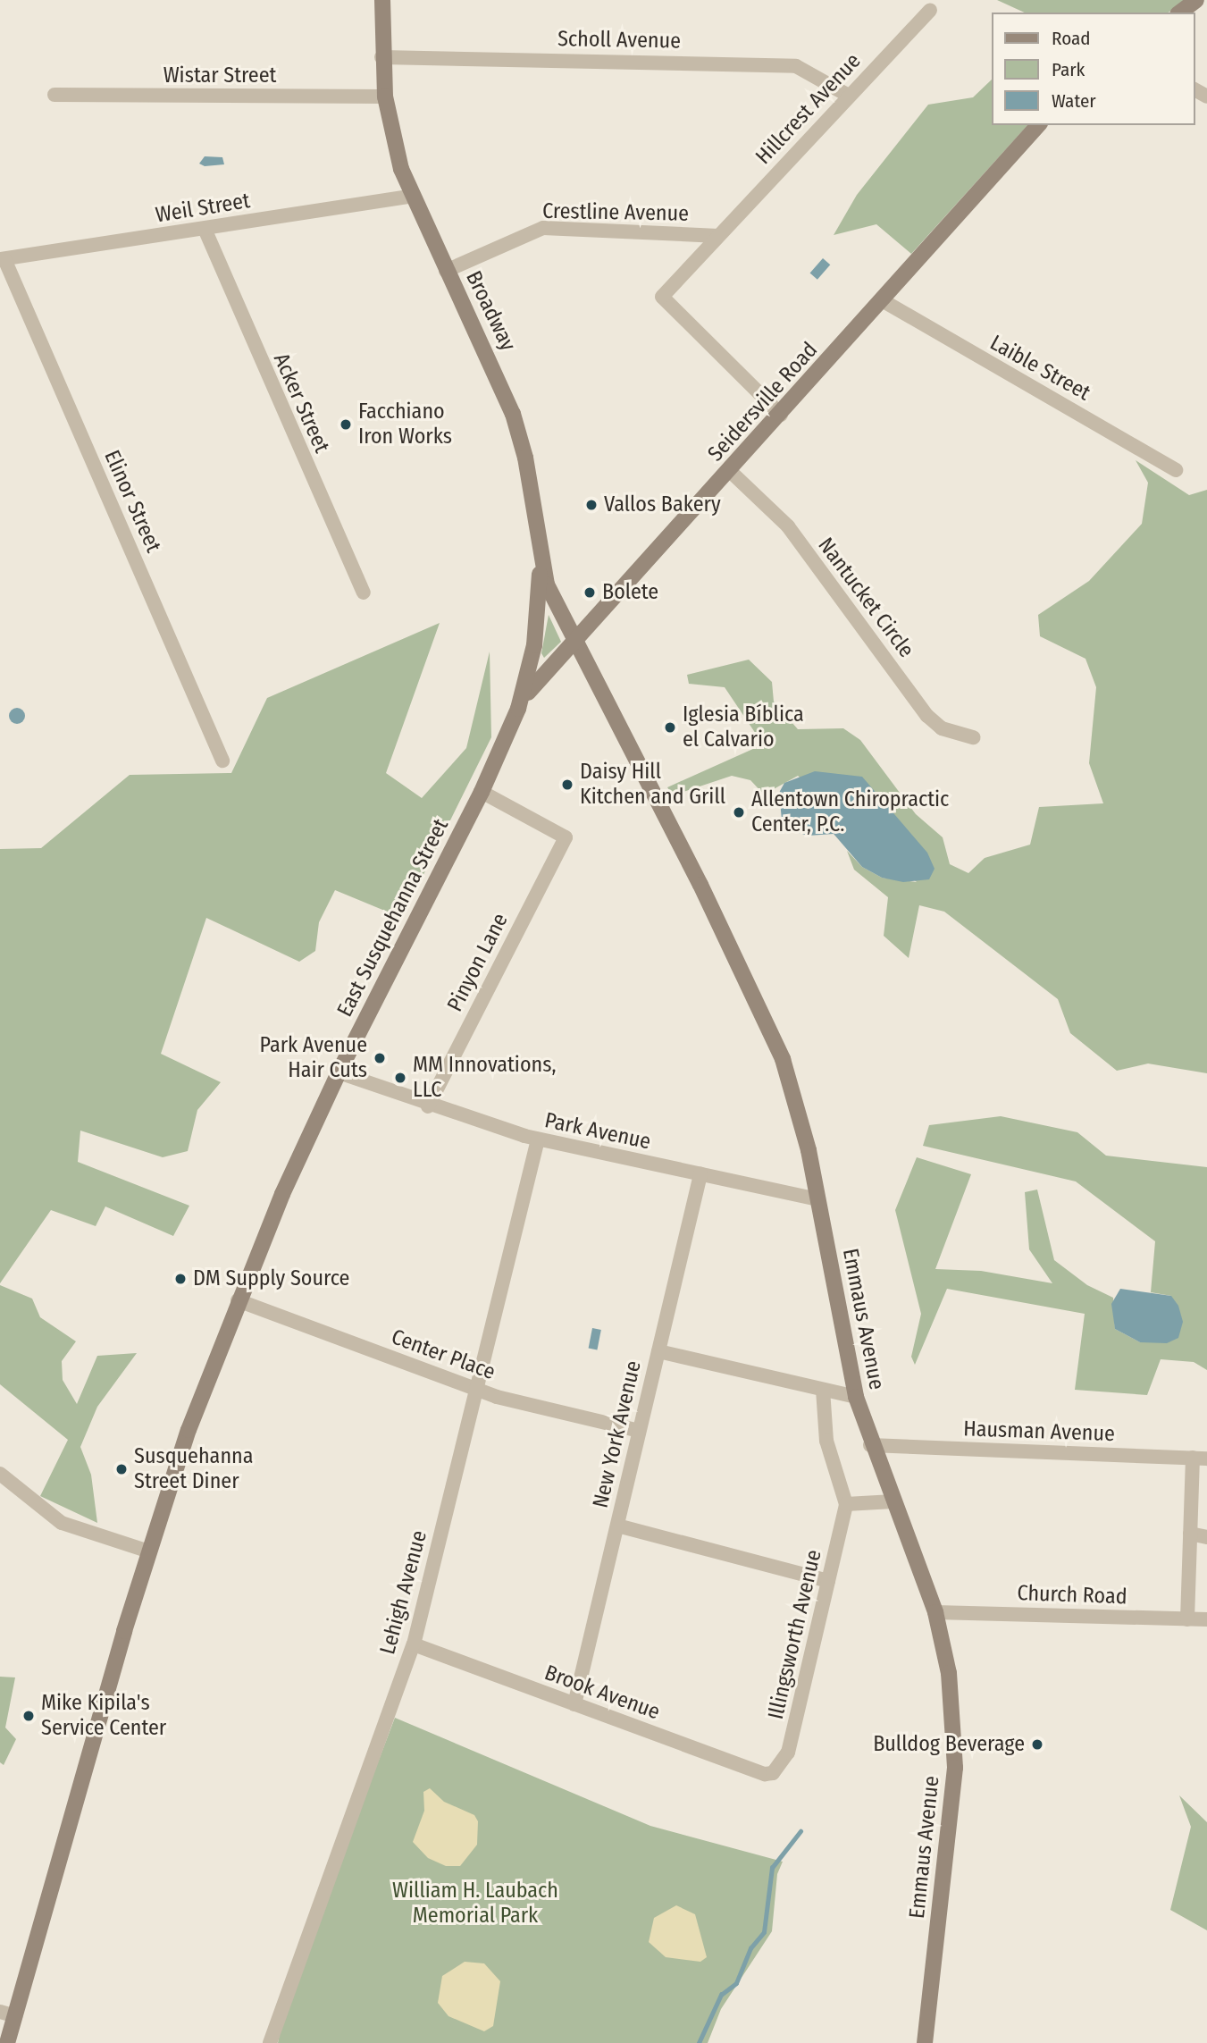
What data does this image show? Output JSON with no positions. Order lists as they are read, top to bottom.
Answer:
{
  "streets": {
    "main road": [
      "Broadway",
      "Seidersville Road",
      "East Susquehanna Street",
      "Emmaus Avenue"
    ],
    "street": [
      "Scholl Avenue",
      "Wistar Street",
      "Hillcrest Avenue",
      "Weil Street",
      "Crestline Avenue",
      "Laible Street",
      "Acker Street",
      "Elinor Street",
      "Nantucket Circle",
      "Pinyon Lane",
      "Park Avenue",
      "Center Place",
      "Hausman Avenue",
      "New York Avenue",
      "Lehigh Avenue",
      "Church Road",
      "Illingsworth Avenue",
      "Brook Avenue"
    ]
  },
  "crossings": [
    ["Scholl Avenue", "Hillcrest Avenue"],
    ["Scholl Avenue", "Broadway"],
    ["Wistar Street", "Broadway"],
    ["Hillcrest Avenue", "Crestline Avenue"],
    ["Hillcrest Avenue", "Seidersville Road"],
    ["Weil Street", "Broadway"],
    ["Weil Street", "Acker Street"],
    ["Weil Street", "Elinor Street"],
    ["Crestline Avenue", "Broadway"],
    ["Broadway", "Seidersville Road"],
    ["Broadway", "East Susquehanna Street"],
    ["Broadway", "Emmaus Avenue"],
    ["Laible Street", "Seidersville Road"],
    ["Seidersville Road", "Nantucket Circle"],
    ["Seidersville Road", "East Susquehanna Street"],
    ["Seidersville Road", "Emmaus Avenue"],
    ["East Susquehanna Street", "Pinyon Lane"],
    ["East Susquehanna Street", "Park Avenue"],
    ["East Susquehanna Street", "Center Place"],
    ["Pinyon Lane", "Park Avenue"],
    ["Park Avenue", "Emmaus Avenue"],
    ["Park Avenue", "New York Avenue"],
    ["Park Avenue", "Lehigh Avenue"],
    ["Emmaus Avenue", "Hausman Avenue"],
    ["Emmaus Avenue", "Church Road"],
    ["Center Place", "New York Avenue"],
    ["Center Place", "Lehigh Avenue"],
    ["New York Avenue", "Brook Avenue"],
    ["Lehigh Avenue", "Brook Avenue"],
    ["Illingsworth Avenue", "Brook Avenue"]
  ],
  "parks": ["William H. Laubach Memorial Park"],
  "places": [
    "Facchiano Iron Works",
    "Vallos Bakery",
    "Bolete",
    "Iglesia Bíblica el Calvario",
    "Daisy Hill Kitchen and Grill",
    "Allentown Chiropractic Center, P.C.",
    "Park Avenue Hair Cuts",
    "MM Innovations, LLC",
    "DM Supply Source",
    "Susquehanna Street Diner",
    "Mike Kipila's Service Center",
    "Bulldog Beverage"
  ],
  "legend": ["Road", "Park", "Water"]
}
